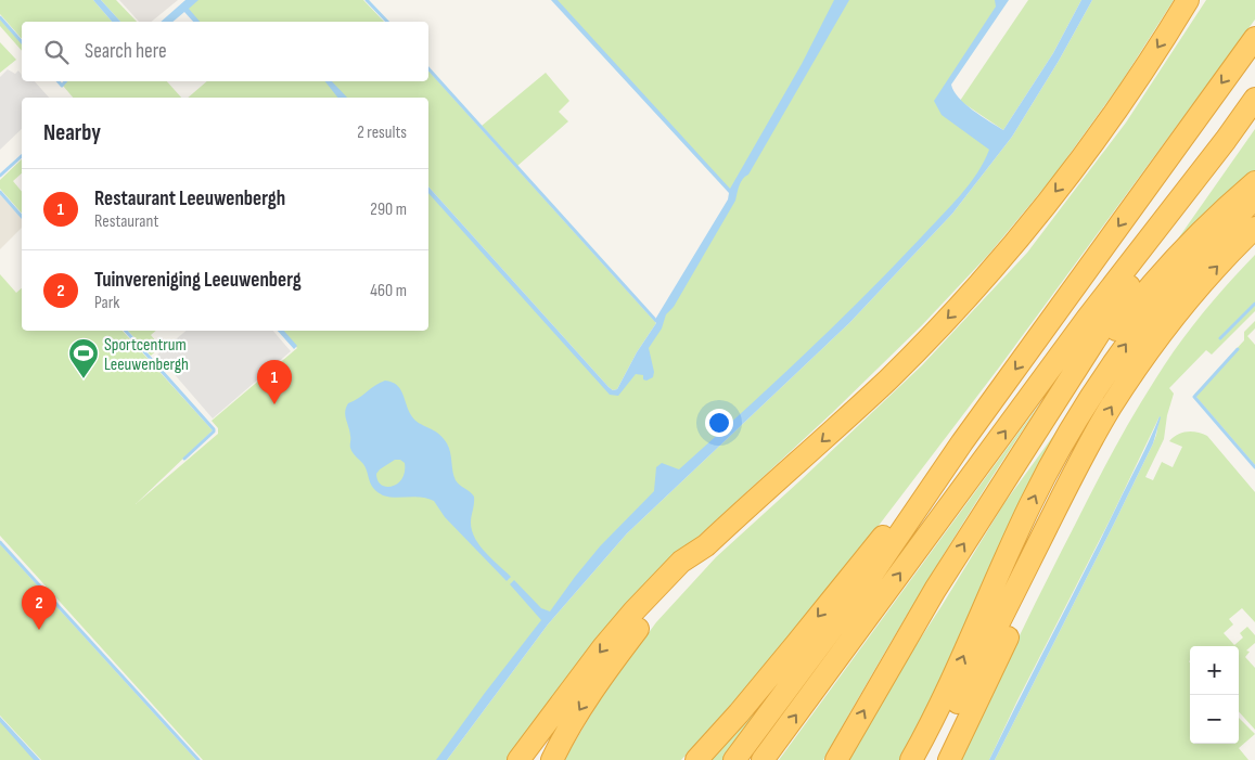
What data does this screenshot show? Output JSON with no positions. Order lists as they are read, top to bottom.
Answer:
{
  "places": {
    "sports": ["Sportcentrum Leeuwenbergh"]
  },
  "page": {
    "search": "Search here",
    "heading": ["Nearby", "2 results"],
    "list": [
      {
        "mark": "1",
        "name": "Restaurant Leeuwenbergh",
        "note": "Restaurant",
        "value": "290 m"
      },
      {
        "mark": "2",
        "name": "Tuinvereniging Leeuwenberg",
        "note": "Park",
        "value": "460 m"
      }
    ],
    "pins": ["1", "2"],
    "map_buttons": ["+", "−"]
  }
}
